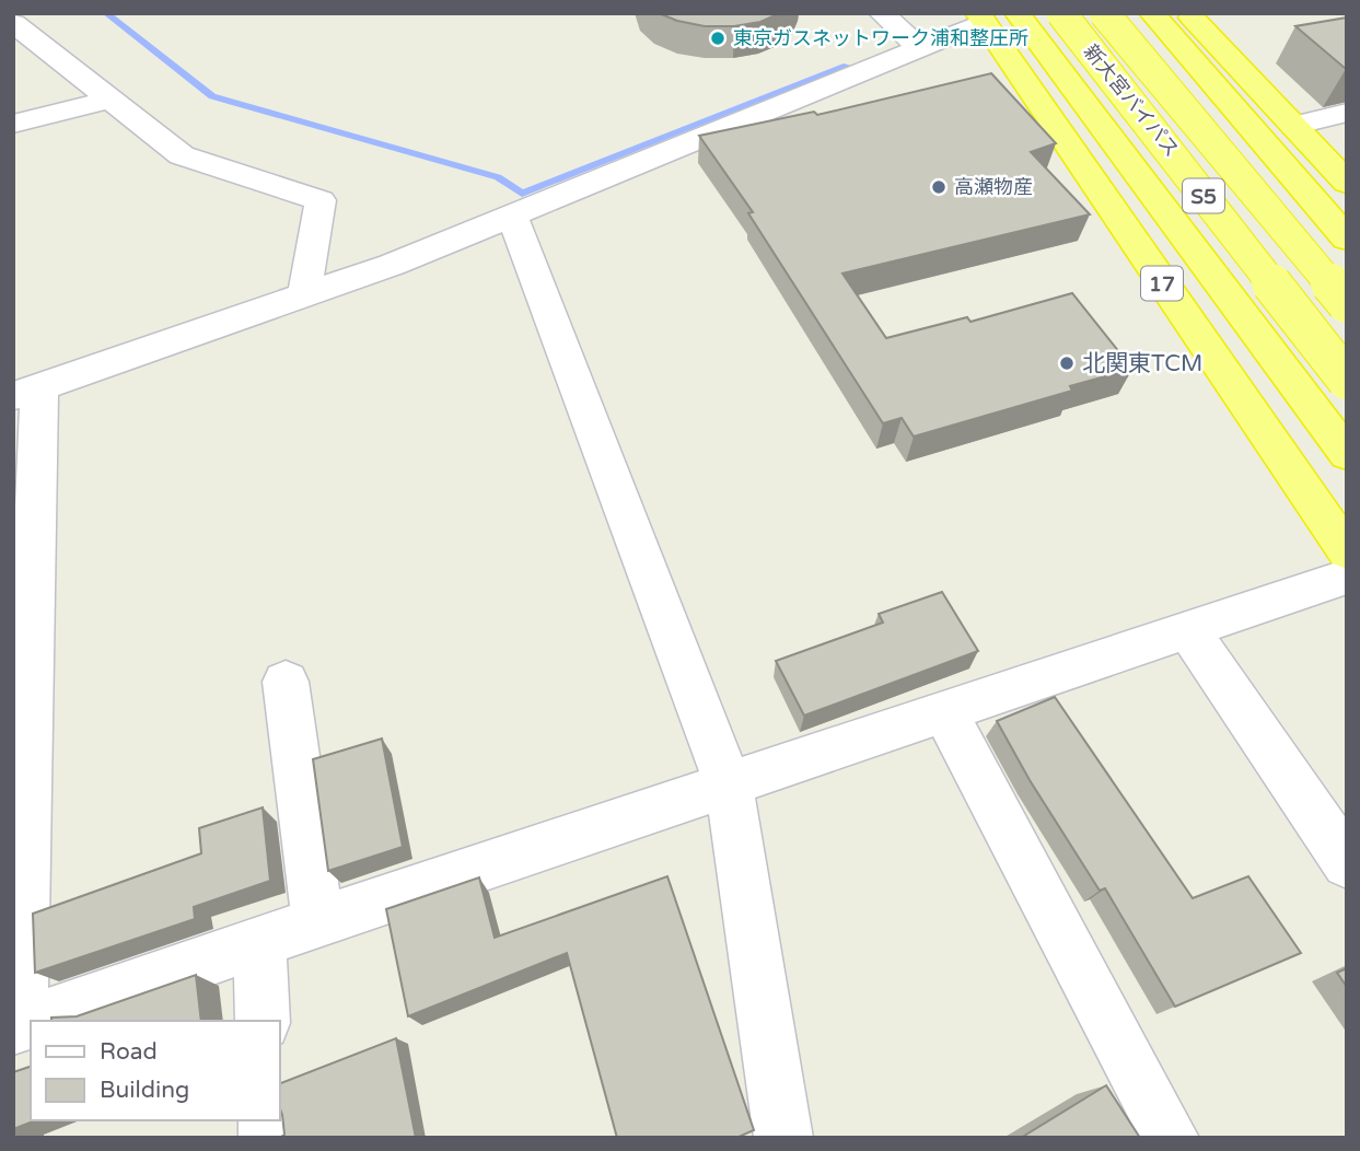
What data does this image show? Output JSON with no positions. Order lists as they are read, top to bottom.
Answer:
{
  "streets": {
    "highway": ["新大宮バイパス", "S5", "17"]
  },
  "crossings": [
    ["新大宮バイパス", "S5"]
  ],
  "places": ["東京ガスネットワーク浦和整圧所", "高瀬物産", "北関東TCM"],
  "legend": ["Road", "Building"]
}
